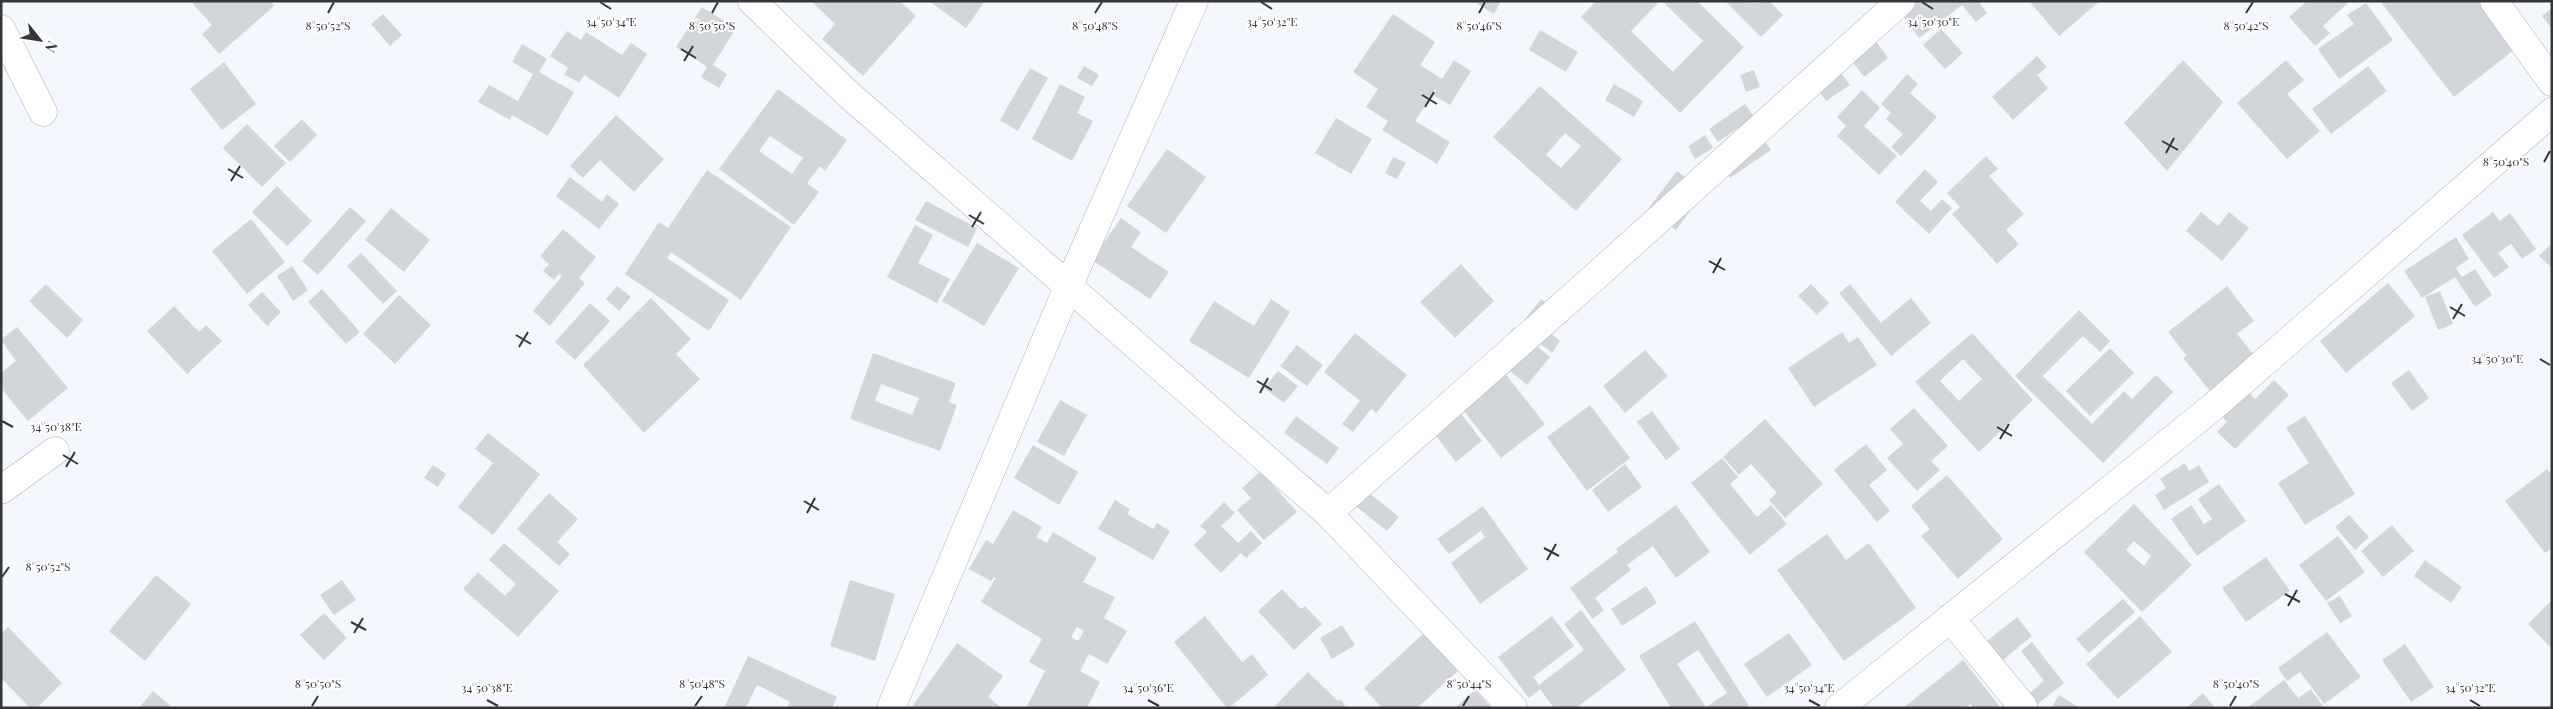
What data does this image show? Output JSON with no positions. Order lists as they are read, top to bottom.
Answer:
{
  "north": "bottom right",
  "coordinates": [
    "34°50'34\"E",
    "34°50'32\"E",
    "34°50'30\"E",
    "8°50'42\"S",
    "8°50'52\"S",
    "8°50'50\"S",
    "8°50'48\"S",
    "8°50'46\"S",
    "8°50'40\"S",
    "34°50'38\"E",
    "8°50'44\"S",
    "34°50'36\"E"
  ]
}
